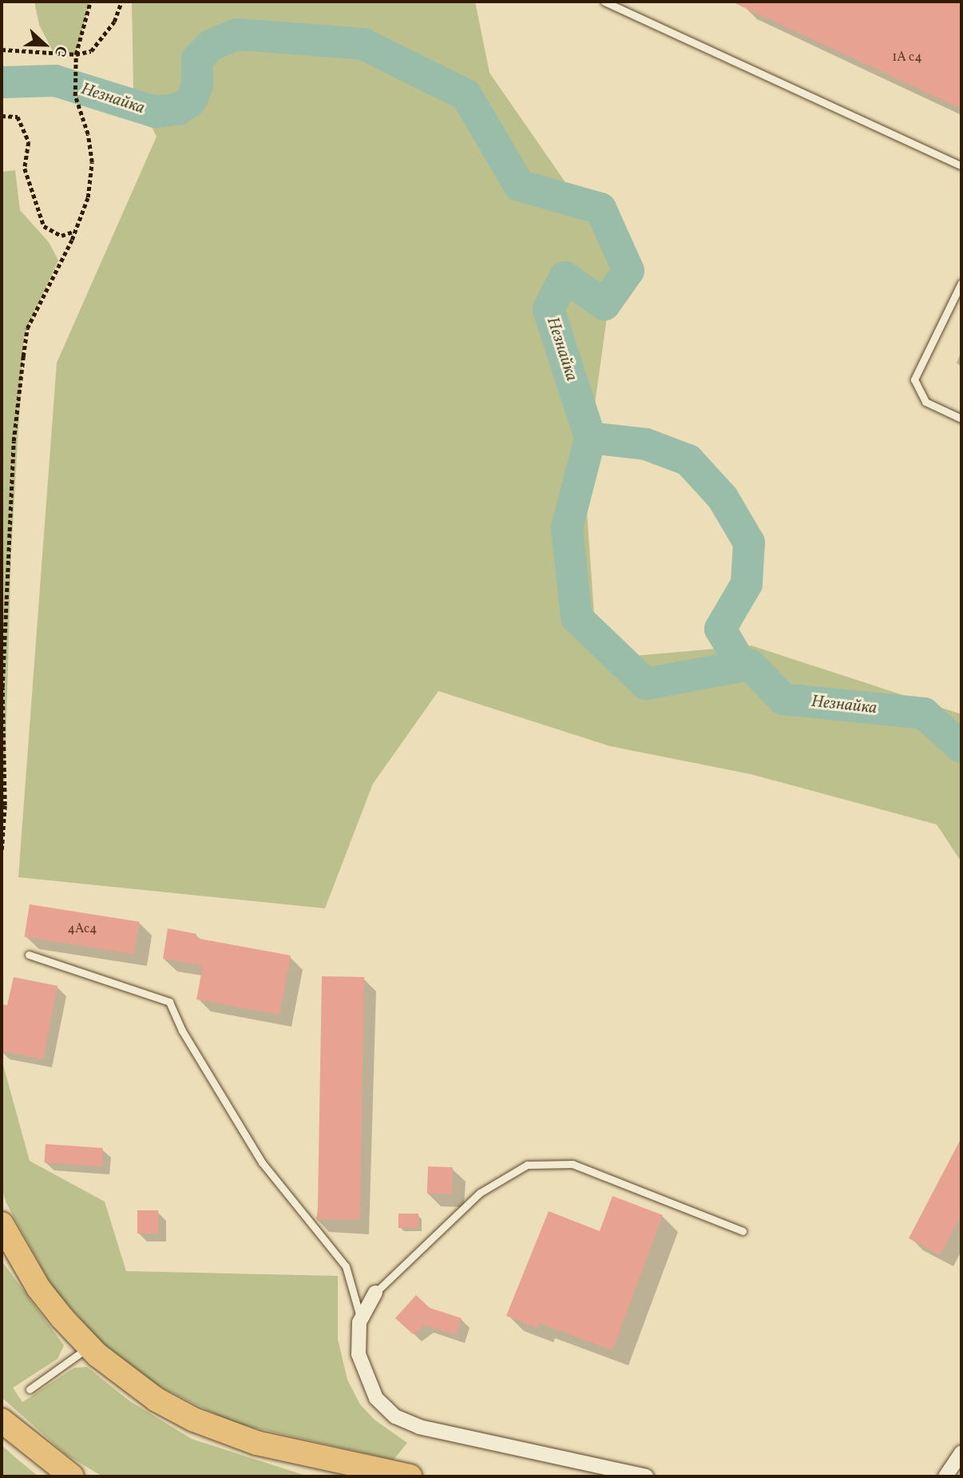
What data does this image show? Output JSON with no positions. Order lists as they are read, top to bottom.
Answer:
{
  "water": ["Незнайка"],
  "house_numbers": ["1А с4", "4Ас4"],
  "north": "right"
}
